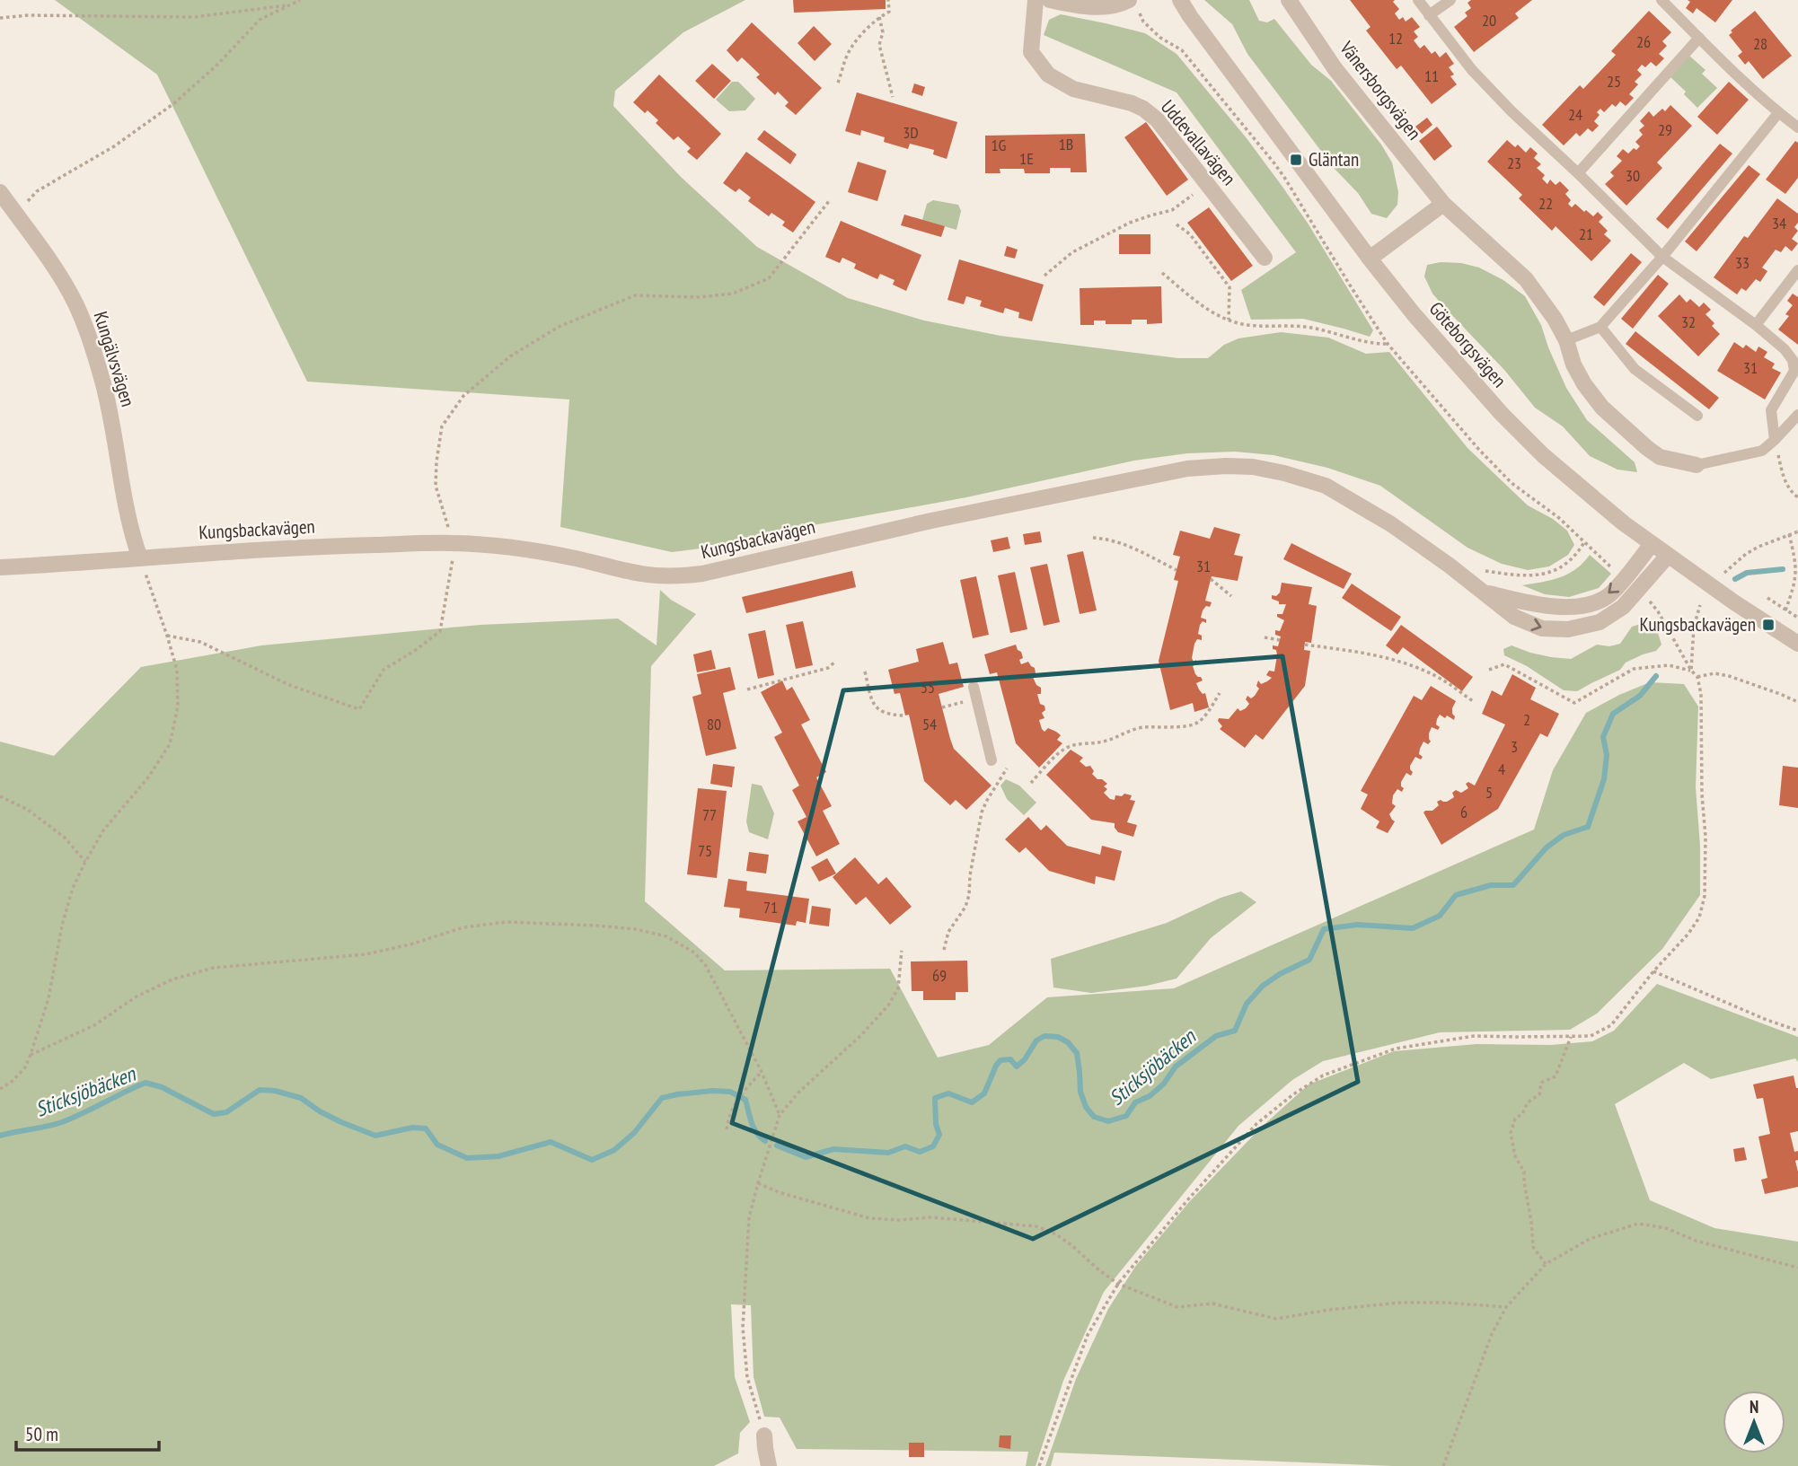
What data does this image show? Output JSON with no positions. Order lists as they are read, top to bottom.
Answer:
{
  "streets": {
    "street": [
      "Vänersborgsvägen",
      "Uddevallavägen",
      "Göteborgsvägen",
      "Kungälvsvägen",
      "Kungsbackavägen"
    ]
  },
  "crossings": [
    ["Göteborgsvägen", "Kungsbackavägen"],
    ["Kungälvsvägen", "Kungsbackavägen"]
  ],
  "water": ["Sticksjöbäcken"],
  "places": {
    "transit": ["Gläntan", "Kungsbackavägen"]
  },
  "house_numbers": [
    "20",
    "12",
    "26",
    "28",
    "11",
    "25",
    "24",
    "29",
    "3D",
    "1B",
    "1G",
    "1E",
    "23",
    "30",
    "22",
    "34",
    "21",
    "33",
    "32",
    "31",
    "31",
    "55",
    "2",
    "80",
    "54",
    "3",
    "4",
    "5",
    "6",
    "77",
    "75",
    "71",
    "69"
  ],
  "scale_bar": "50 m",
  "north": "top"
}
